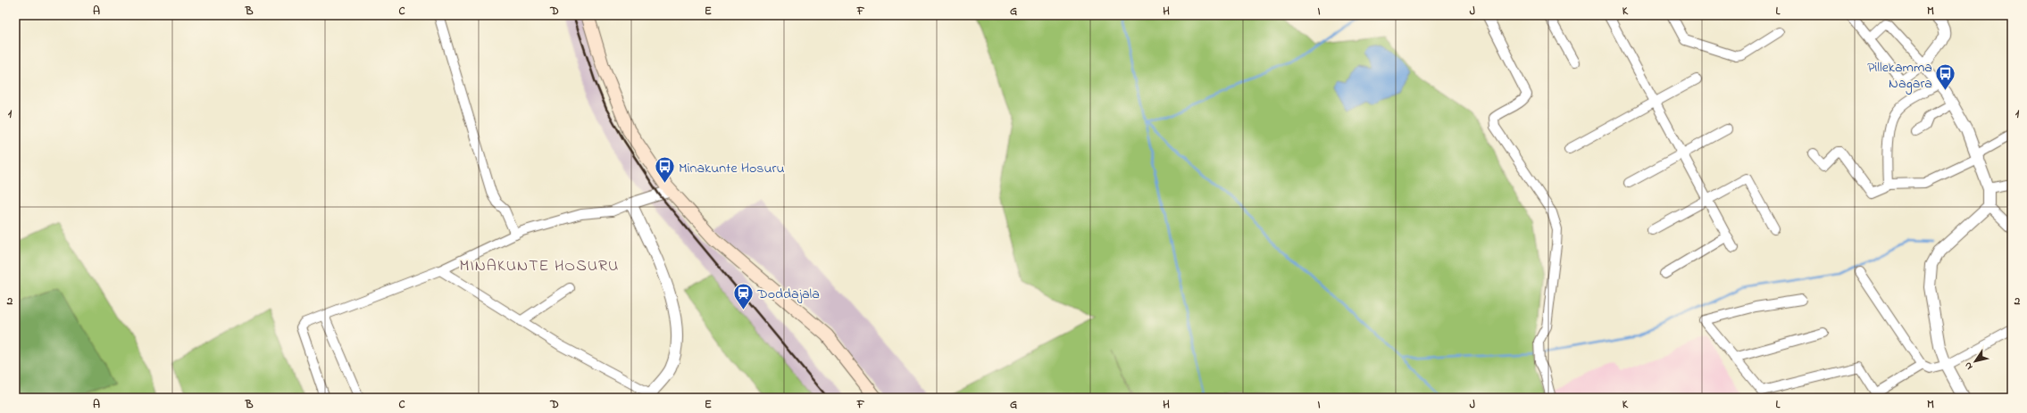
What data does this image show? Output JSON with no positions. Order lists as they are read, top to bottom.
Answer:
{
  "districts": ["MINAKUNTE HOSURU"],
  "places": {
    "bus stop": ["Pillekamma Nagara", "Minakunte Hosuru"],
    "station": ["Doddajala"]
  },
  "north": "bottom left",
  "grid": {
    "columns": [
      "A",
      "B",
      "C",
      "D",
      "E",
      "F",
      "G",
      "H",
      "I",
      "J",
      "K",
      "L",
      "M"
    ],
    "rows": ["1", "2"]
  }
}
